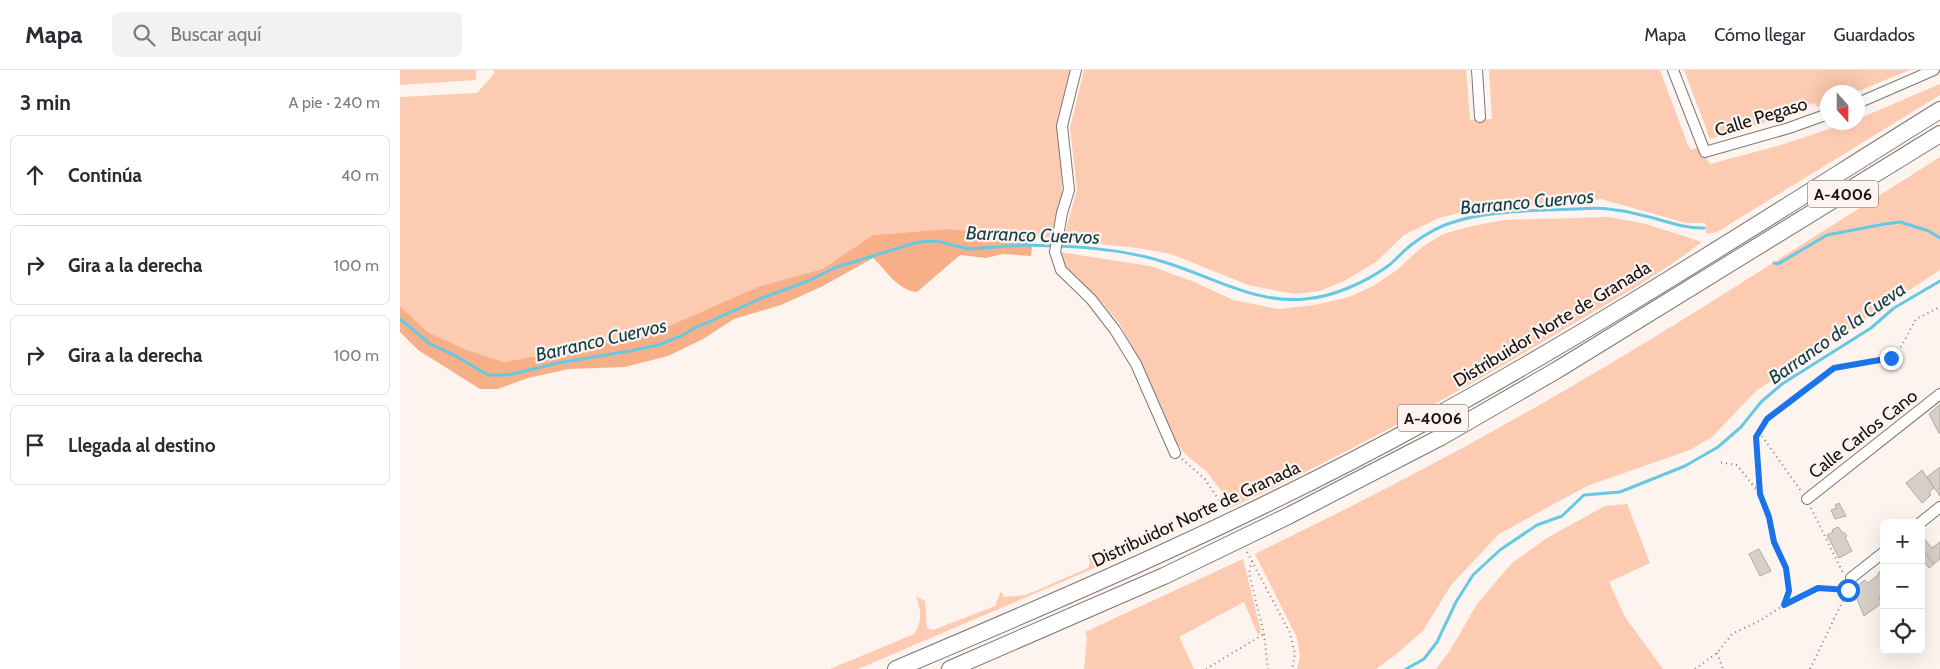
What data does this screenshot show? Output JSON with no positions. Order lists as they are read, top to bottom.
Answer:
{
  "streets": {
    "main road": ["A-4006", "Distribuidor Norte de Granada"],
    "street": ["Calle Pegaso", "Calle Carlos Cano"]
  },
  "water": ["Barranco Cuervos", "Barranco de la Cueva"],
  "north": "bottom",
  "page": {
    "header": "Mapa",
    "search": "Buscar aquí",
    "nav": ["Mapa", "Cómo llegar", "Guardados"],
    "heading": ["3 min", "A pie · 240 m"],
    "list": [
      ["Continúa", "40 m"],
      ["Gira a la derecha", "100 m"],
      ["Gira a la derecha", "100 m"],
      "Llegada al destino"
    ],
    "map_buttons": ["+", "−"]
  }
}
